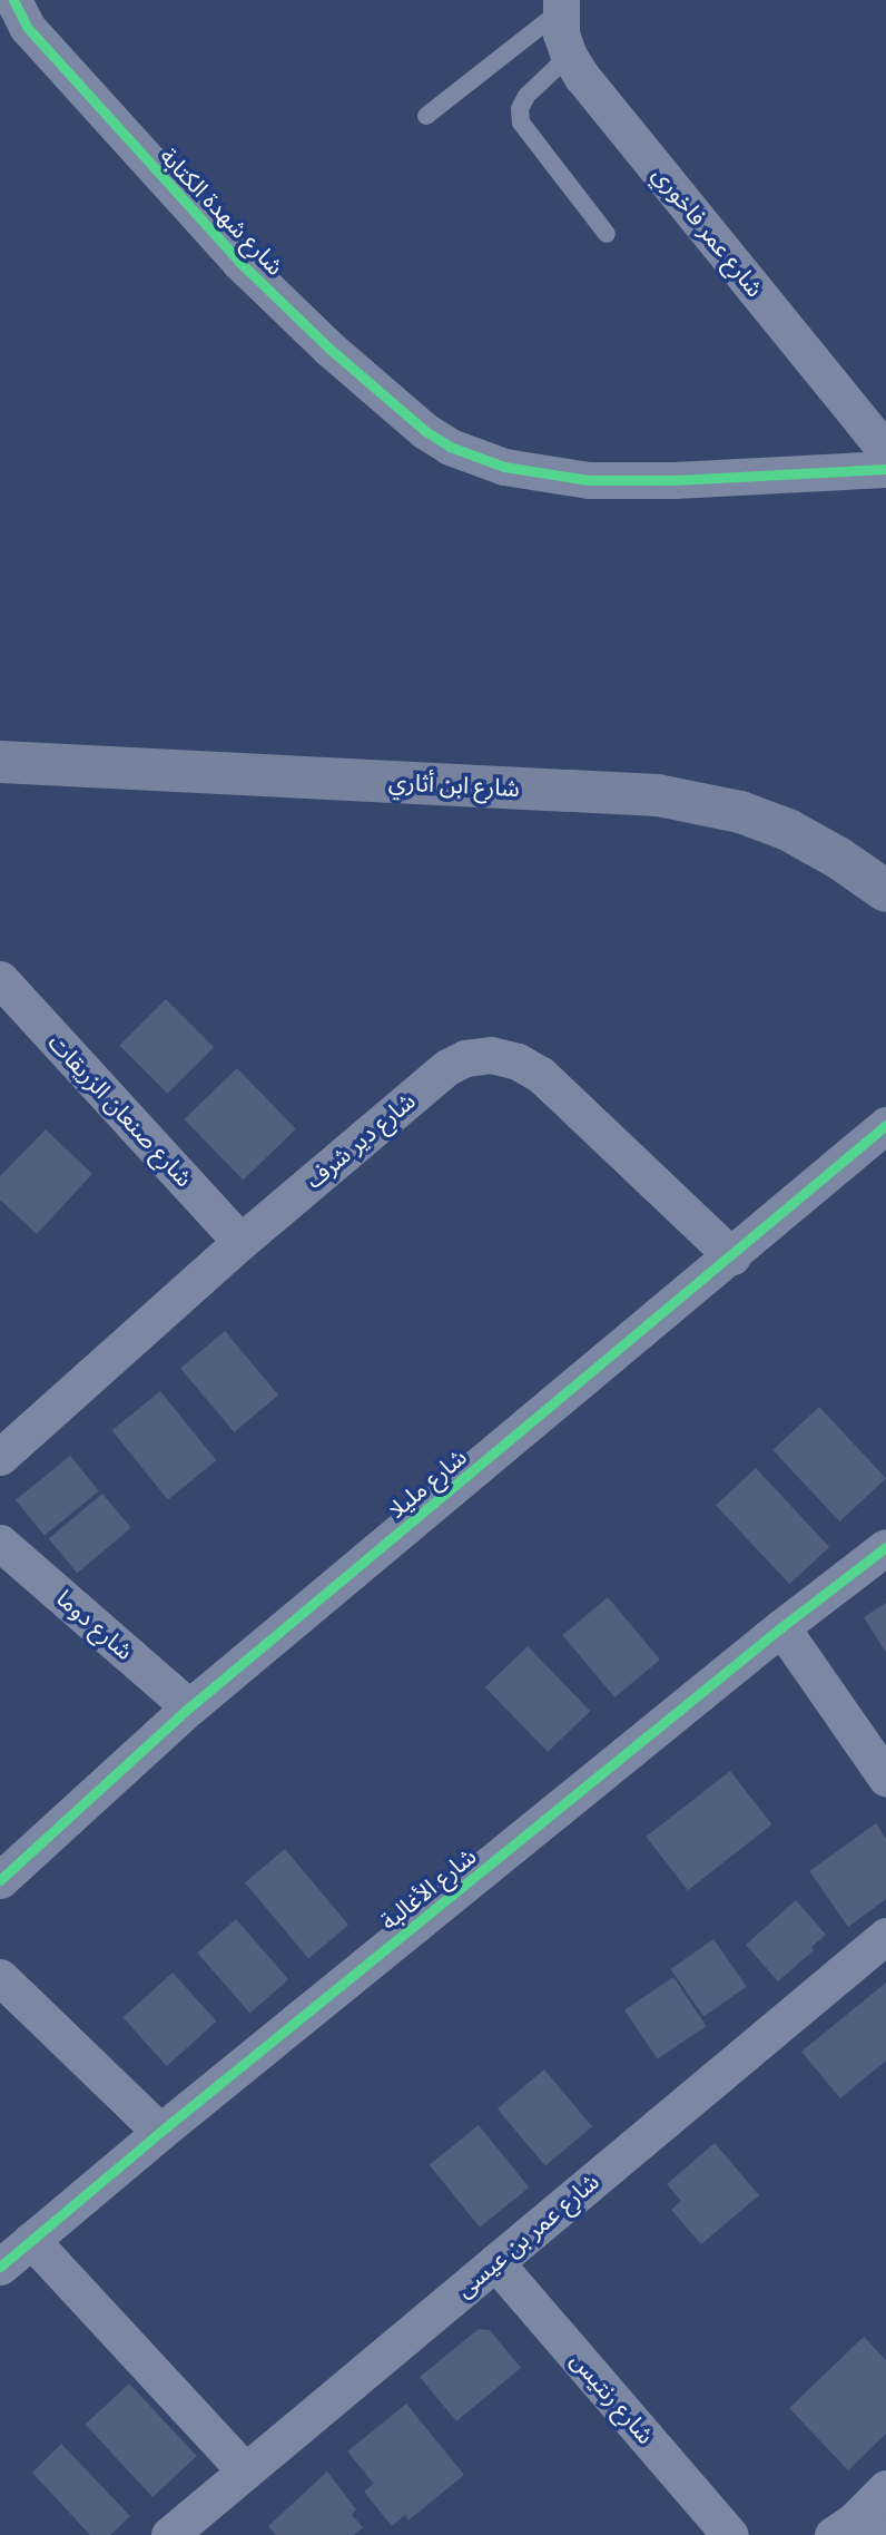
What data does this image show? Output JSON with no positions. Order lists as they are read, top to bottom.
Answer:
{
  "streets": {
    "street": [
      "شارع شهدة الكتابة",
      "شارع عمر فاخوري",
      "شارع ابن أثاري",
      "شارع صنعان الزريقات",
      "شارع دير شرف",
      "شارع مليلا",
      "شارع دوما",
      "شارع الأغالبة",
      "شارع عمر بن عيسى",
      "شارع رنتيس"
    ]
  },
  "crossings": [
    ["شارع صنعان الزريقات", "شارع دير شرف"],
    ["شارع دير شرف", "شارع مليلا"],
    ["شارع مليلا", "شارع دوما"],
    ["شارع عمر بن عيسى", "شارع رنتيس"]
  ]
}
